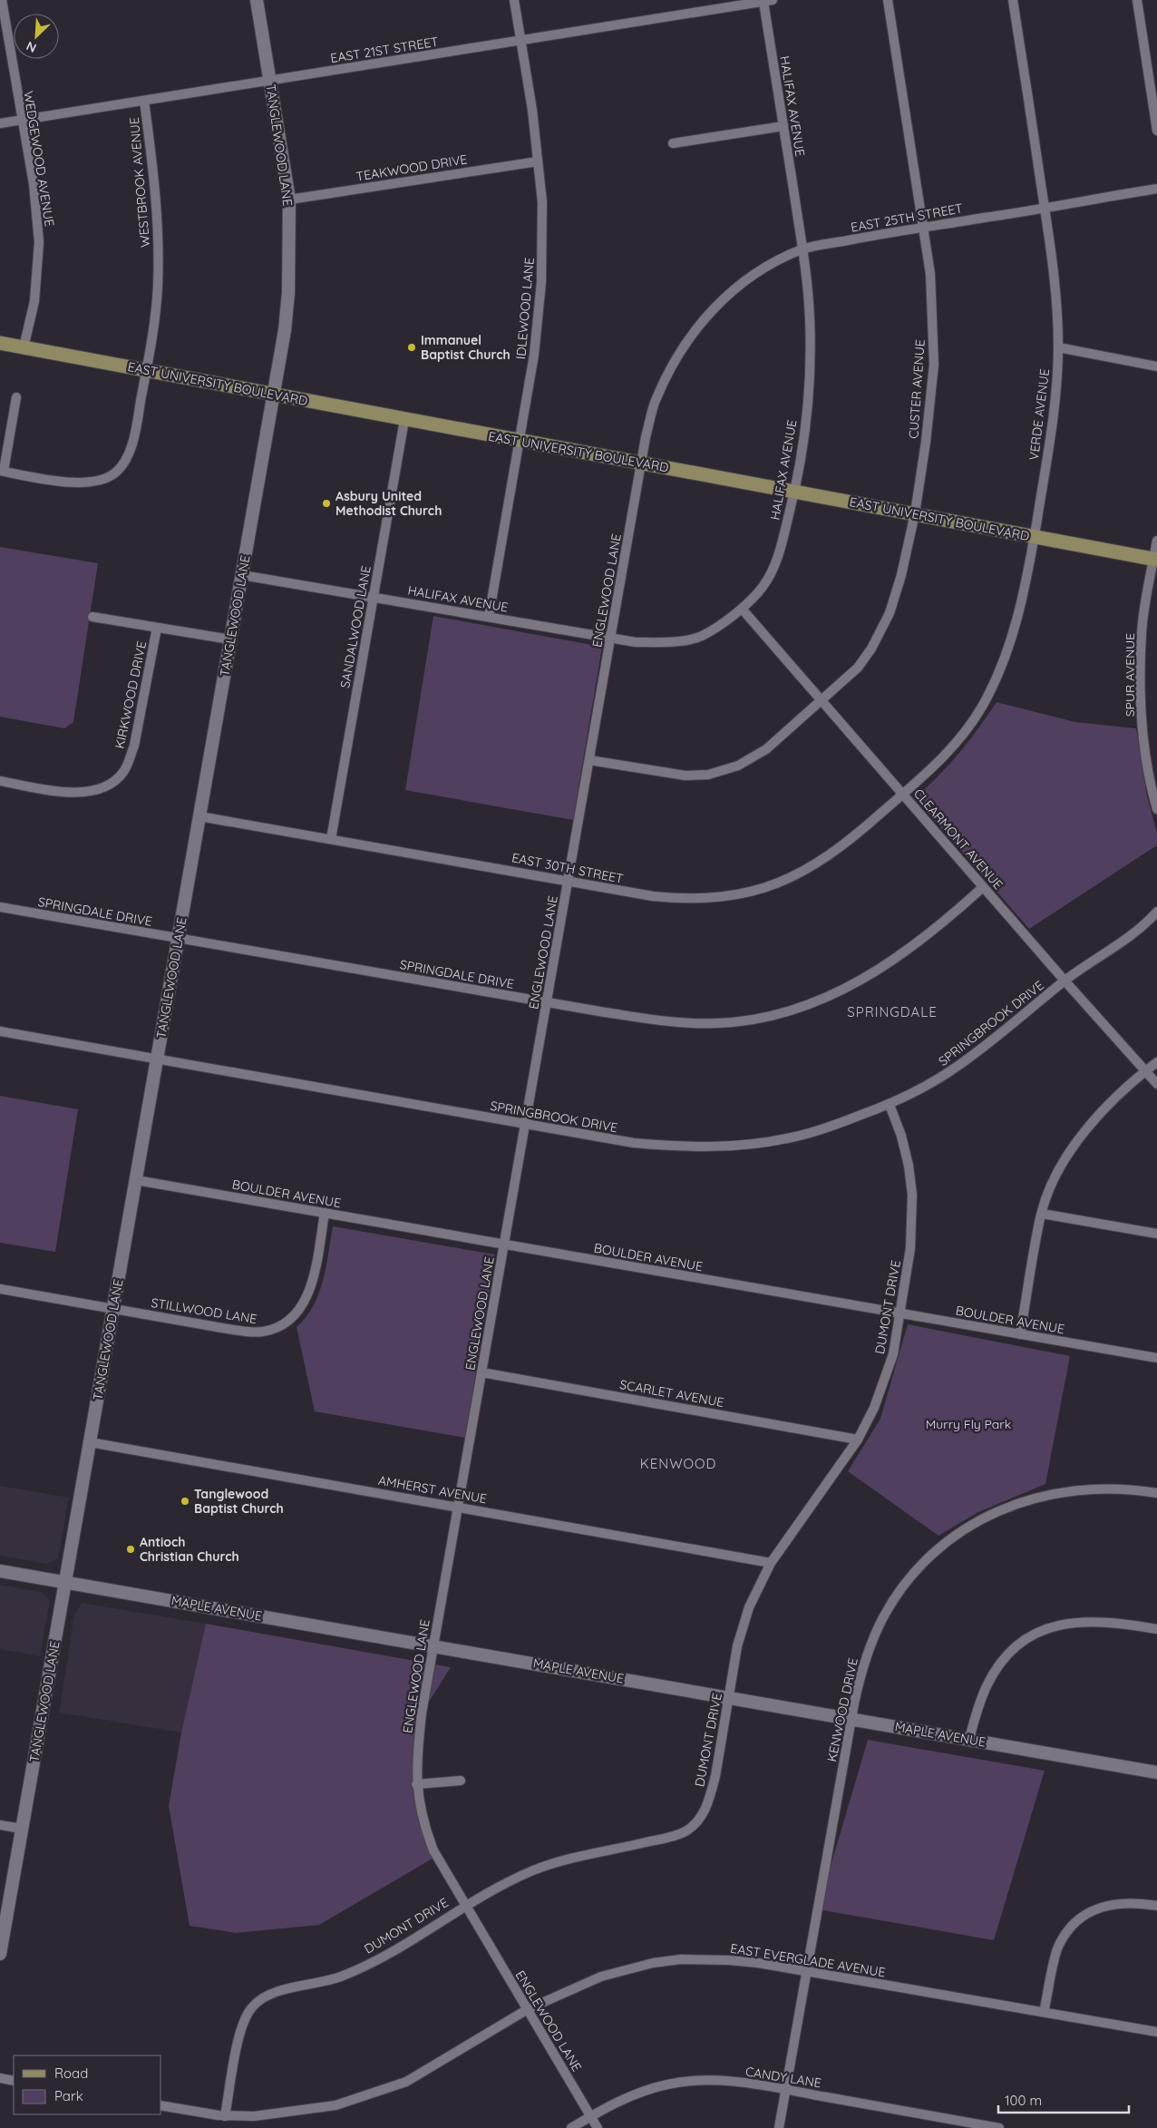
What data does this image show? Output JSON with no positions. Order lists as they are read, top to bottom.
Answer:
{
  "streets": {
    "main road": ["TANGLEWOOD LANE", "EAST UNIVERSITY BOULEVARD", "MAPLE AVENUE"],
    "street": [
      "EAST 21ST STREET",
      "HALIFAX AVENUE",
      "WEDGEWOOD AVENUE",
      "TEAKWOOD DRIVE",
      "WESTBROOK AVENUE",
      "EAST 25TH STREET",
      "IDLEWOOD LANE",
      "CUSTER AVENUE",
      "VERDE AVENUE",
      "ENGLEWOOD LANE",
      "SANDALWOOD LANE",
      "SPUR AVENUE",
      "KIRKWOOD DRIVE",
      "CLEARMONT AVENUE",
      "EAST 30TH STREET",
      "SPRINGDALE DRIVE",
      "SPRINGBROOK DRIVE",
      "BOULDER AVENUE",
      "DUMONT DRIVE",
      "STILLWOOD LANE",
      "SCARLET AVENUE",
      "AMHERST AVENUE",
      "KENWOOD DRIVE",
      "EAST EVERGLADE AVENUE",
      "CANDY LANE"
    ]
  },
  "crossings": [
    ["EAST 21ST STREET", "HALIFAX AVENUE"],
    ["EAST 21ST STREET", "TANGLEWOOD LANE"],
    ["EAST 21ST STREET", "WEDGEWOOD AVENUE"],
    ["EAST 21ST STREET", "WESTBROOK AVENUE"],
    ["EAST 21ST STREET", "IDLEWOOD LANE"],
    ["HALIFAX AVENUE", "TANGLEWOOD LANE"],
    ["HALIFAX AVENUE", "EAST 25TH STREET"],
    ["HALIFAX AVENUE", "IDLEWOOD LANE"],
    ["HALIFAX AVENUE", "EAST UNIVERSITY BOULEVARD"],
    ["HALIFAX AVENUE", "ENGLEWOOD LANE"],
    ["HALIFAX AVENUE", "SANDALWOOD LANE"],
    ["HALIFAX AVENUE", "CLEARMONT AVENUE"],
    ["TANGLEWOOD LANE", "TEAKWOOD DRIVE"],
    ["TANGLEWOOD LANE", "EAST UNIVERSITY BOULEVARD"],
    ["TANGLEWOOD LANE", "EAST 30TH STREET"],
    ["TANGLEWOOD LANE", "SPRINGDALE DRIVE"],
    ["TANGLEWOOD LANE", "SPRINGBROOK DRIVE"],
    ["TANGLEWOOD LANE", "BOULDER AVENUE"],
    ["TANGLEWOOD LANE", "STILLWOOD LANE"],
    ["TANGLEWOOD LANE", "AMHERST AVENUE"],
    ["TANGLEWOOD LANE", "MAPLE AVENUE"],
    ["WEDGEWOOD AVENUE", "EAST UNIVERSITY BOULEVARD"],
    ["TEAKWOOD DRIVE", "IDLEWOOD LANE"],
    ["WESTBROOK AVENUE", "EAST UNIVERSITY BOULEVARD"],
    ["EAST 25TH STREET", "CUSTER AVENUE"],
    ["EAST 25TH STREET", "VERDE AVENUE"],
    ["EAST 25TH STREET", "ENGLEWOOD LANE"],
    ["IDLEWOOD LANE", "EAST UNIVERSITY BOULEVARD"],
    ["EAST UNIVERSITY BOULEVARD", "CUSTER AVENUE"],
    ["EAST UNIVERSITY BOULEVARD", "VERDE AVENUE"],
    ["EAST UNIVERSITY BOULEVARD", "ENGLEWOOD LANE"],
    ["EAST UNIVERSITY BOULEVARD", "SANDALWOOD LANE"],
    ["EAST UNIVERSITY BOULEVARD", "SPUR AVENUE"],
    ["CUSTER AVENUE", "ENGLEWOOD LANE"],
    ["CUSTER AVENUE", "CLEARMONT AVENUE"],
    ["VERDE AVENUE", "CLEARMONT AVENUE"],
    ["VERDE AVENUE", "EAST 30TH STREET"],
    ["ENGLEWOOD LANE", "EAST 30TH STREET"],
    ["ENGLEWOOD LANE", "SPRINGDALE DRIVE"],
    ["ENGLEWOOD LANE", "SPRINGBROOK DRIVE"],
    ["ENGLEWOOD LANE", "BOULDER AVENUE"],
    ["ENGLEWOOD LANE", "DUMONT DRIVE"],
    ["ENGLEWOOD LANE", "SCARLET AVENUE"],
    ["ENGLEWOOD LANE", "AMHERST AVENUE"],
    ["ENGLEWOOD LANE", "MAPLE AVENUE"],
    ["ENGLEWOOD LANE", "EAST EVERGLADE AVENUE"],
    ["ENGLEWOOD LANE", "CANDY LANE"],
    ["SANDALWOOD LANE", "EAST 30TH STREET"],
    ["CLEARMONT AVENUE", "EAST 30TH STREET"],
    ["CLEARMONT AVENUE", "SPRINGDALE DRIVE"],
    ["CLEARMONT AVENUE", "SPRINGBROOK DRIVE"],
    ["SPRINGBROOK DRIVE", "DUMONT DRIVE"],
    ["BOULDER AVENUE", "DUMONT DRIVE"],
    ["BOULDER AVENUE", "STILLWOOD LANE"],
    ["DUMONT DRIVE", "SCARLET AVENUE"],
    ["DUMONT DRIVE", "AMHERST AVENUE"],
    ["DUMONT DRIVE", "MAPLE AVENUE"],
    ["DUMONT DRIVE", "EAST EVERGLADE AVENUE"],
    ["MAPLE AVENUE", "KENWOOD DRIVE"],
    ["KENWOOD DRIVE", "EAST EVERGLADE AVENUE"],
    ["KENWOOD DRIVE", "CANDY LANE"]
  ],
  "districts": ["SPRINGDALE", "KENWOOD"],
  "parks": ["Murry Fly Park"],
  "places": [
    "Immanuel Baptist Church",
    "Asbury United Methodist Church",
    "Tanglewood Baptist Church",
    "Antioch Christian Church"
  ],
  "legend": ["Road", "Park"],
  "scale_bar": "100 m",
  "north": "bottom left"
}
